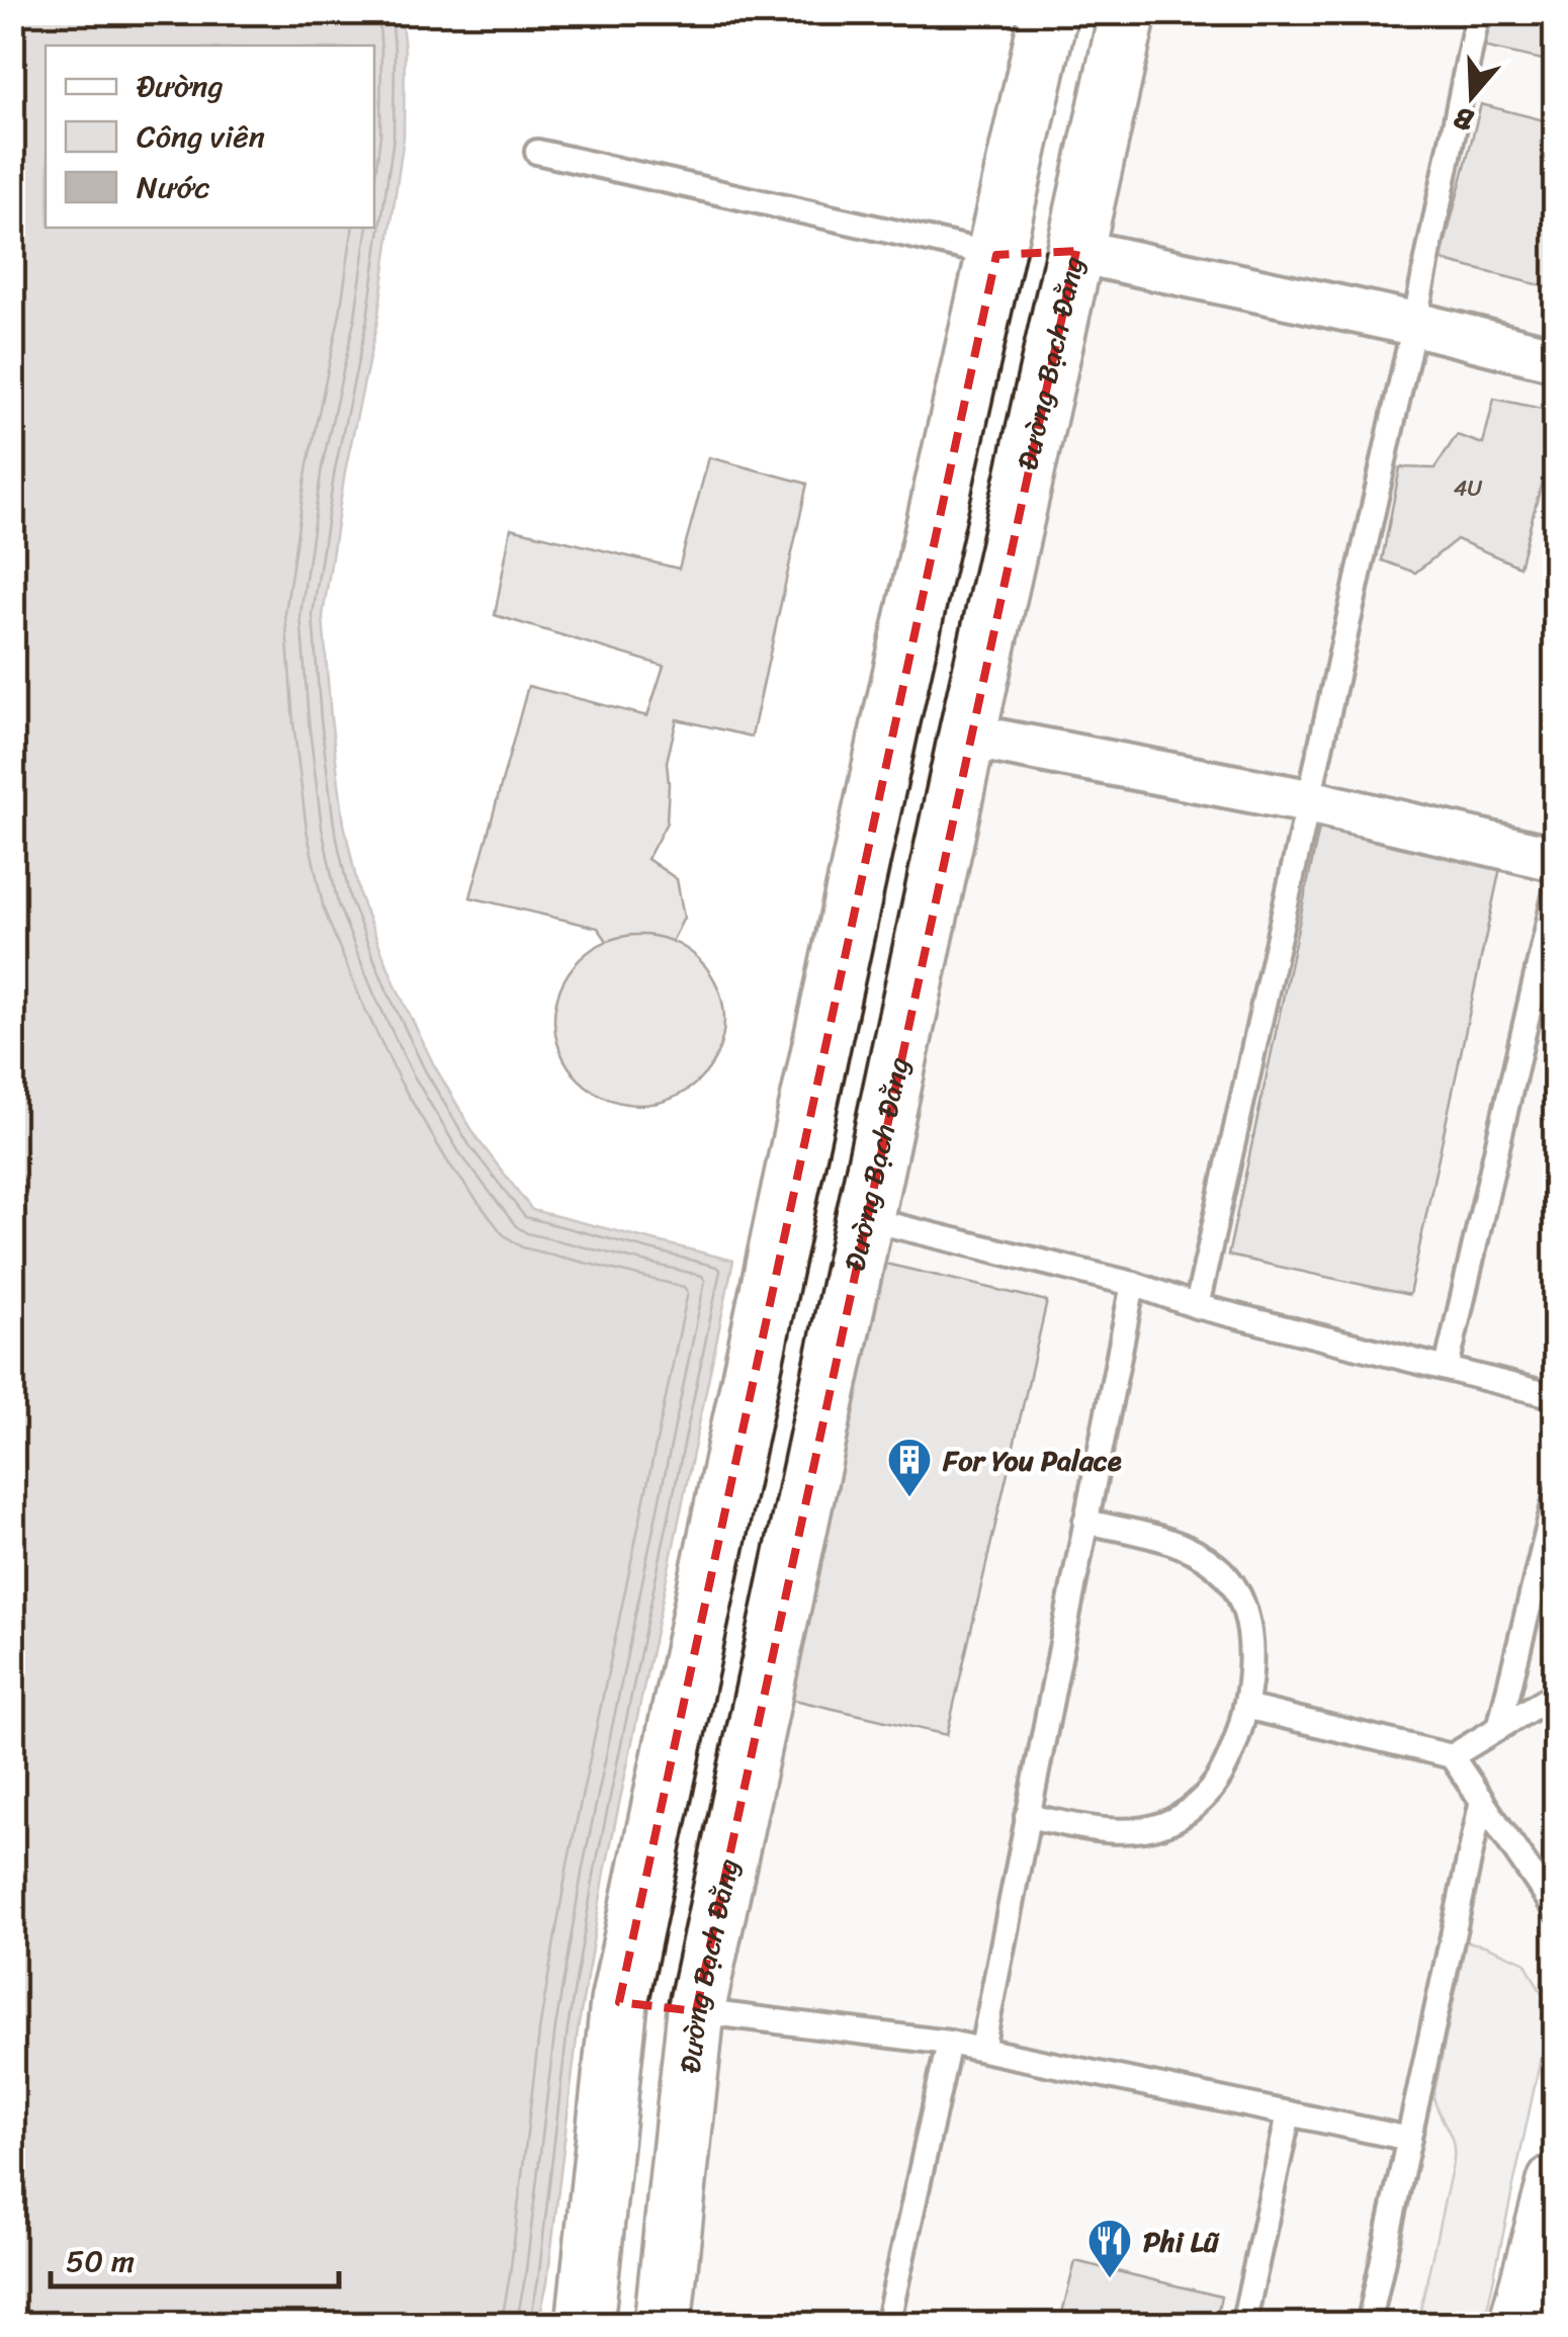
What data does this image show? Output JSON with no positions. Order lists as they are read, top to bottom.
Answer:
{
  "streets": {
    "main road": ["Đường Bạch Đằng"]
  },
  "places": {
    "building": ["For You Palace"],
    "restaurant": ["Phi Lũ"]
  },
  "house_numbers": ["4U"],
  "legend": ["Đường", "Công viên", "Nước"],
  "scale_bar": "50 m",
  "north": "bottom"
}
